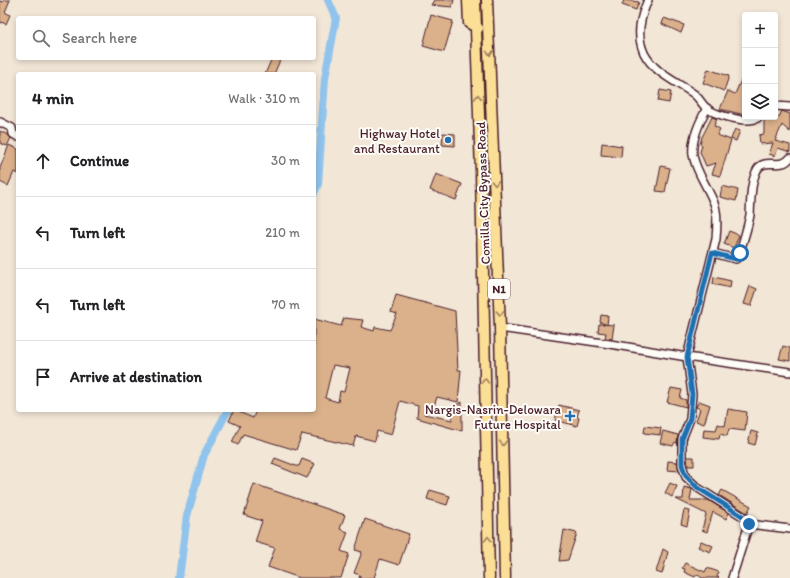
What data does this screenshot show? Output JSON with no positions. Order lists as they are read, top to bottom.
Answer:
{
  "streets": {
    "highway": ["Comilla City Bypass Road", "N1"]
  },
  "places": {
    "other": ["Highway Hotel and Restaurant"],
    "health": ["Nargis-Nasrin-Delowara Future Hospital"]
  },
  "page": {
    "map_buttons": ["+", "−"],
    "search": "Search here",
    "heading": ["4 min", "Walk · 310 m"],
    "list": [
      ["Continue", "30 m"],
      ["Turn left", "210 m"],
      ["Turn left", "70 m"],
      "Arrive at destination"
    ]
  }
}
